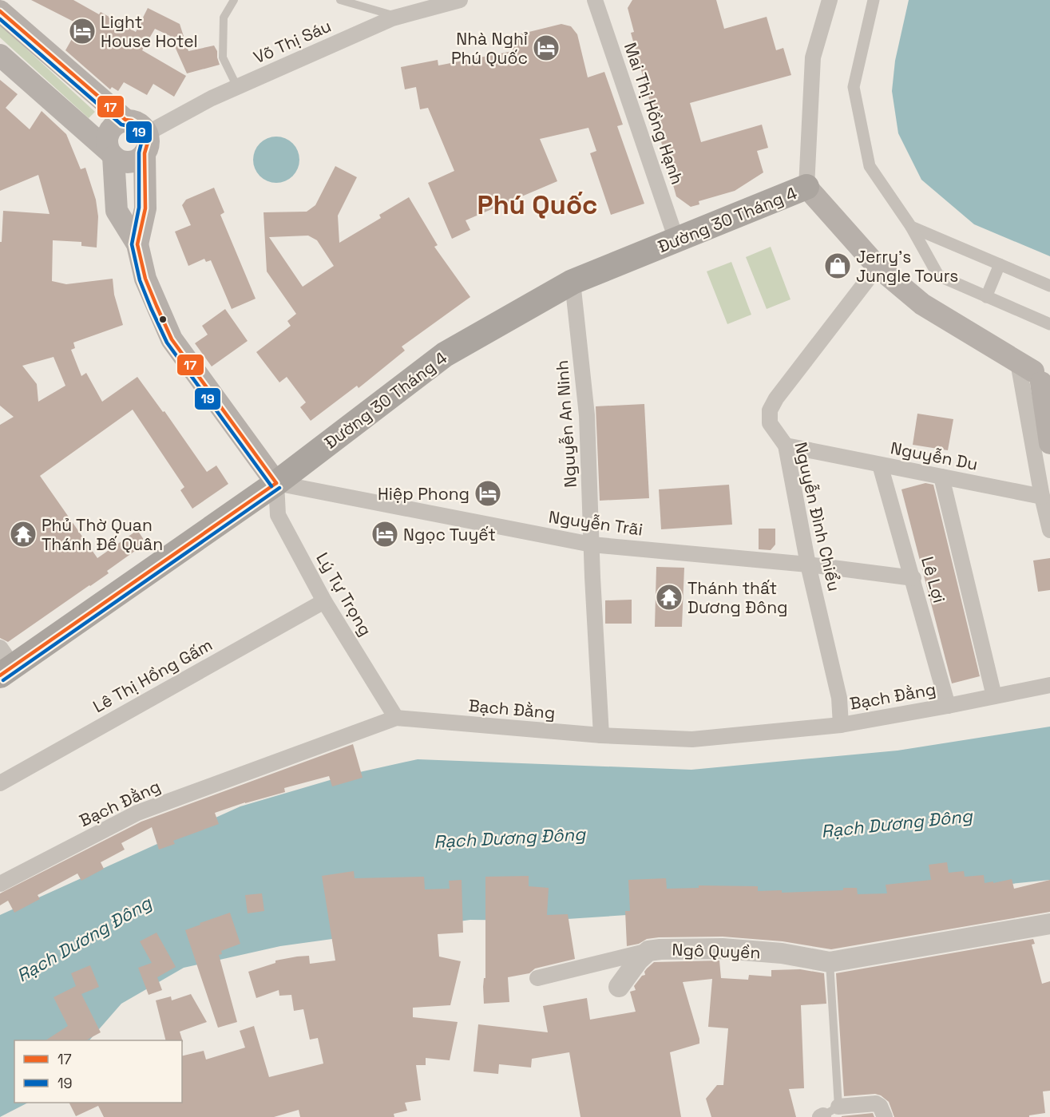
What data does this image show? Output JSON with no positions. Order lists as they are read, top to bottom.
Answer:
{
  "streets": {
    "main road": ["Đường 30 Tháng 4"],
    "street": [
      "Võ Thị Sáu",
      "Mai Thị Hồng Hạnh",
      "Nguyễn An Ninh",
      "Nguyễn Du",
      "Nguyễn Đình Chiểu",
      "Nguyễn Trãi",
      "Lê Lợi",
      "Lý Tự Trọng",
      "Lê Thị Hồng Gấm",
      "Bạch Đằng",
      "Ngô Quyền"
    ]
  },
  "crossings": [
    ["Mai Thị Hồng Hạnh", "Đường 30 Tháng 4"],
    ["Đường 30 Tháng 4", "Nguyễn An Ninh"],
    ["Đường 30 Tháng 4", "Nguyễn Trãi"],
    ["Đường 30 Tháng 4", "Lý Tự Trọng"],
    ["Nguyễn An Ninh", "Nguyễn Trãi"],
    ["Nguyễn An Ninh", "Bạch Đằng"],
    ["Nguyễn Du", "Nguyễn Đình Chiểu"],
    ["Nguyễn Du", "Lê Lợi"],
    ["Nguyễn Đình Chiểu", "Nguyễn Trãi"],
    ["Nguyễn Đình Chiểu", "Bạch Đằng"],
    ["Nguyễn Trãi", "Lê Lợi"],
    ["Nguyễn Trãi", "Lý Tự Trọng"],
    ["Lê Lợi", "Bạch Đằng"],
    ["Lý Tự Trọng", "Lê Thị Hồng Gấm"],
    ["Lý Tự Trọng", "Bạch Đằng"]
  ],
  "districts": ["Phú Quốc"],
  "water": ["Rạch Dương Đông"],
  "places": {
    "hotel": [
      "Light House Hotel",
      "Nhà Nghỉ Phú Quốc",
      "Hiệp Phong",
      "Ngọc Tuyết"
    ],
    "shop": ["Jerry's Jungle Tours"],
    "temple": ["Phủ Thờ Quan Thánh Đế Quân", "Thánh thất Dương Đông"]
  },
  "lines": ["transit line 17", "transit line 19"],
  "legend": ["17", "19"]
}
